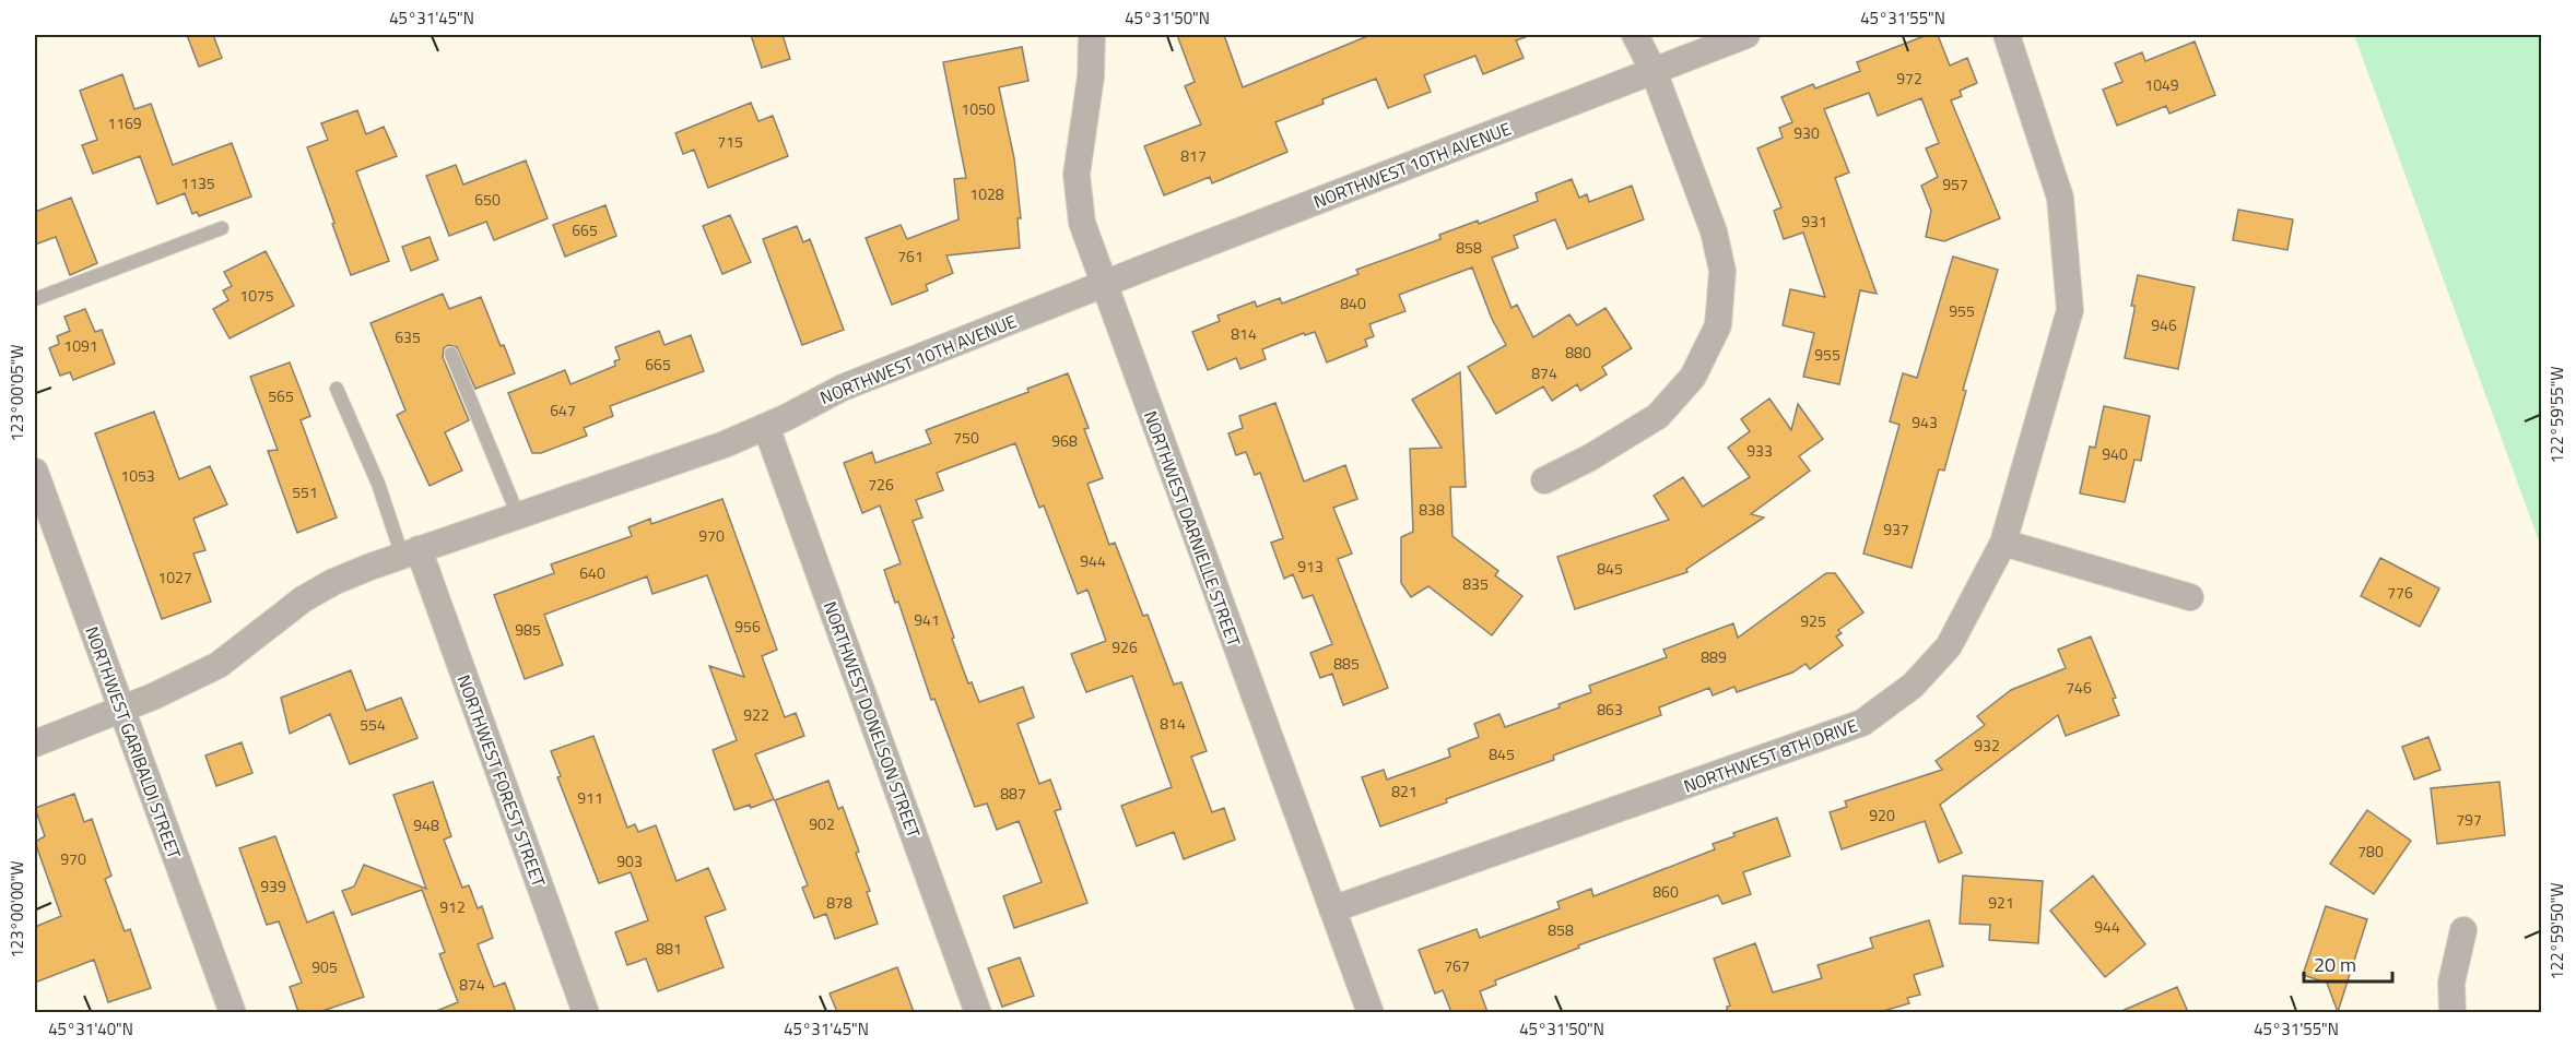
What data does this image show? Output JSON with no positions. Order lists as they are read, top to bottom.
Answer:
{
  "streets": {
    "street": [
      "NORTHWEST 10TH AVENUE",
      "NORTHWEST DARNIELLE STREET",
      "NORTHWEST DONELSON STREET",
      "NORTHWEST GARIBALDI STREET",
      "NORTHWEST 8TH DRIVE",
      "NORTHWEST FOREST STREET"
    ]
  },
  "crossings": [
    ["NORTHWEST 10TH AVENUE", "NORTHWEST DARNIELLE STREET"],
    ["NORTHWEST 10TH AVENUE", "NORTHWEST DONELSON STREET"],
    ["NORTHWEST 10TH AVENUE", "NORTHWEST GARIBALDI STREET"],
    ["NORTHWEST 10TH AVENUE", "NORTHWEST FOREST STREET"],
    ["NORTHWEST DARNIELLE STREET", "NORTHWEST 8TH DRIVE"]
  ],
  "house_numbers": [
    "972",
    "1049",
    "1050",
    "1169",
    "930",
    "715",
    "817",
    "1135",
    "957",
    "1028",
    "650",
    "931",
    "665",
    "858",
    "761",
    "1075",
    "840",
    "955",
    "946",
    "814",
    "635",
    "1091",
    "880",
    "955",
    "665",
    "874",
    "565",
    "647",
    "943",
    "750",
    "968",
    "933",
    "940",
    "1053",
    "726",
    "551",
    "838",
    "937",
    "970",
    "944",
    "913",
    "845",
    "640",
    "1027",
    "835",
    "776",
    "941",
    "925",
    "956",
    "985",
    "926",
    "889",
    "885",
    "746",
    "863",
    "922",
    "814",
    "554",
    "932",
    "845",
    "821",
    "887",
    "911",
    "920",
    "797",
    "902",
    "948",
    "780",
    "970",
    "903",
    "939",
    "860",
    "878",
    "921",
    "912",
    "944",
    "858",
    "881",
    "767",
    "905",
    "874"
  ],
  "scale_bar": "20 m",
  "coordinates": [
    "45°31'45\"N",
    "45°31'50\"N",
    "45°31'55\"N",
    "123°00'05\"W",
    "122°59'55\"W",
    "123°00'00\"W",
    "122°59'50\"W",
    "45°31'40\"N"
  ]
}
